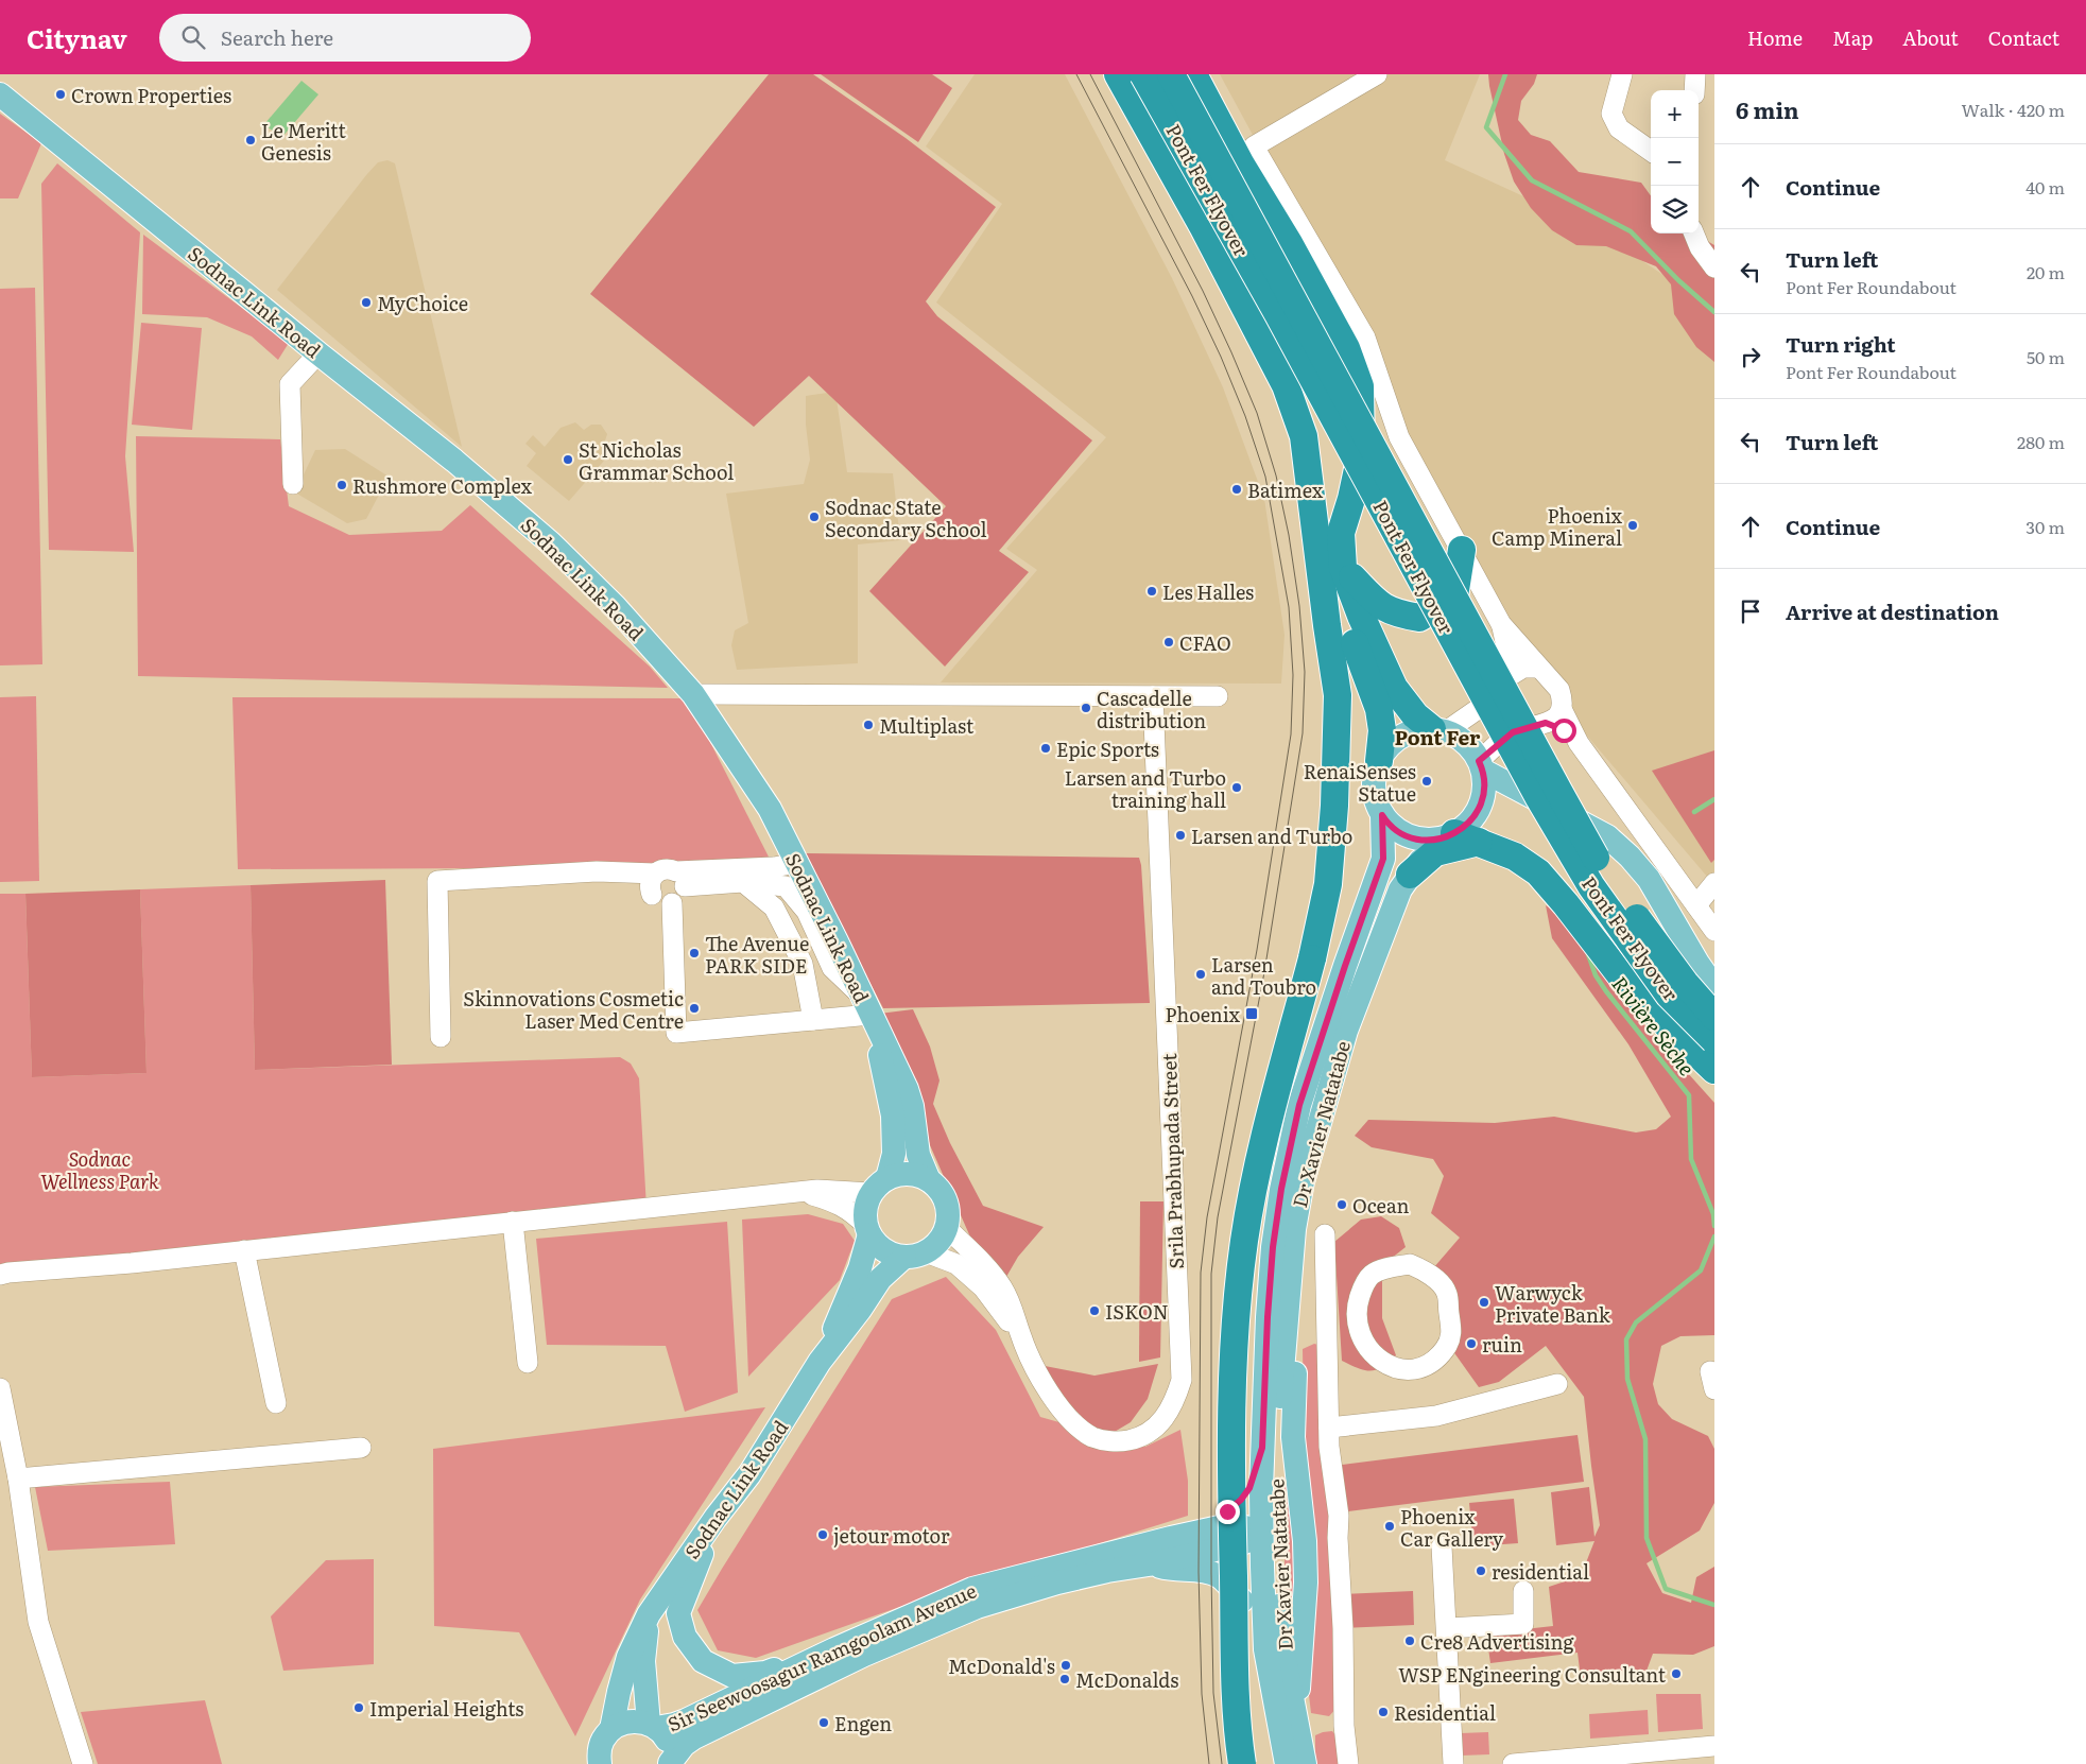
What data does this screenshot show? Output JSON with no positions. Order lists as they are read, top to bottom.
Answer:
{
  "streets": {
    "highway": ["Pont Fer Flyover"],
    "main road": ["Sodnac Link Road", "Dr Xavier Natatabe", "Sir Seewoosagur Ramgoolam Avenue"],
    "street": ["Srila Prabhupada Street"]
  },
  "crossings": [
    ["Sodnac Link Road", "Sir Seewoosagur Ramgoolam Avenue"]
  ],
  "districts": ["Pont Fer"],
  "water": ["Rivière Sèche"],
  "parks": ["Sodnac Wellness Park"],
  "places": {
    "other": [
      "Crown Properties",
      "Le Meritt Genesis",
      "MyChoice",
      "St Nicholas Grammar School",
      "Rushmore Complex",
      "Batimex",
      "Sodnac State Secondary School",
      "Phoenix Camp Mineral",
      "Les Halles",
      "CFAO",
      "Cascadelle distribution",
      "Multiplast",
      "Epic Sports",
      "RenaiSenses Statue",
      "Larsen and Turbo training hall",
      "Larsen and Turbo",
      "The Avenue PARK SIDE",
      "Larsen and Toubro",
      "Skinnovations Cosmetic Laser Med Centre",
      "Ocean",
      "Warwyck Private Bank",
      "ISKON",
      "ruin",
      "Phoenix Car Gallery",
      "jetour motor",
      "residential",
      "Cre8 Advertising",
      "McDonald's",
      "WSP ENgineering Consultant",
      "McDonalds",
      "Imperial Heights",
      "Residential",
      "Engen"
    ],
    "transit": ["Phoenix"]
  },
  "page": {
    "header": "Citynav",
    "search": "Search here",
    "nav": [
      "Home",
      "Map",
      "About",
      "Contact"
    ],
    "heading": ["6 min", "Walk · 420 m"],
    "map_buttons": ["+", "−"],
    "list": [
      ["Continue", "40 m"],
      ["Turn left", "Pont Fer Roundabout", "20 m"],
      ["Turn right", "Pont Fer Roundabout", "50 m"],
      ["Turn left", "280 m"],
      ["Continue", "30 m"],
      "Arrive at destination"
    ]
  }
}
